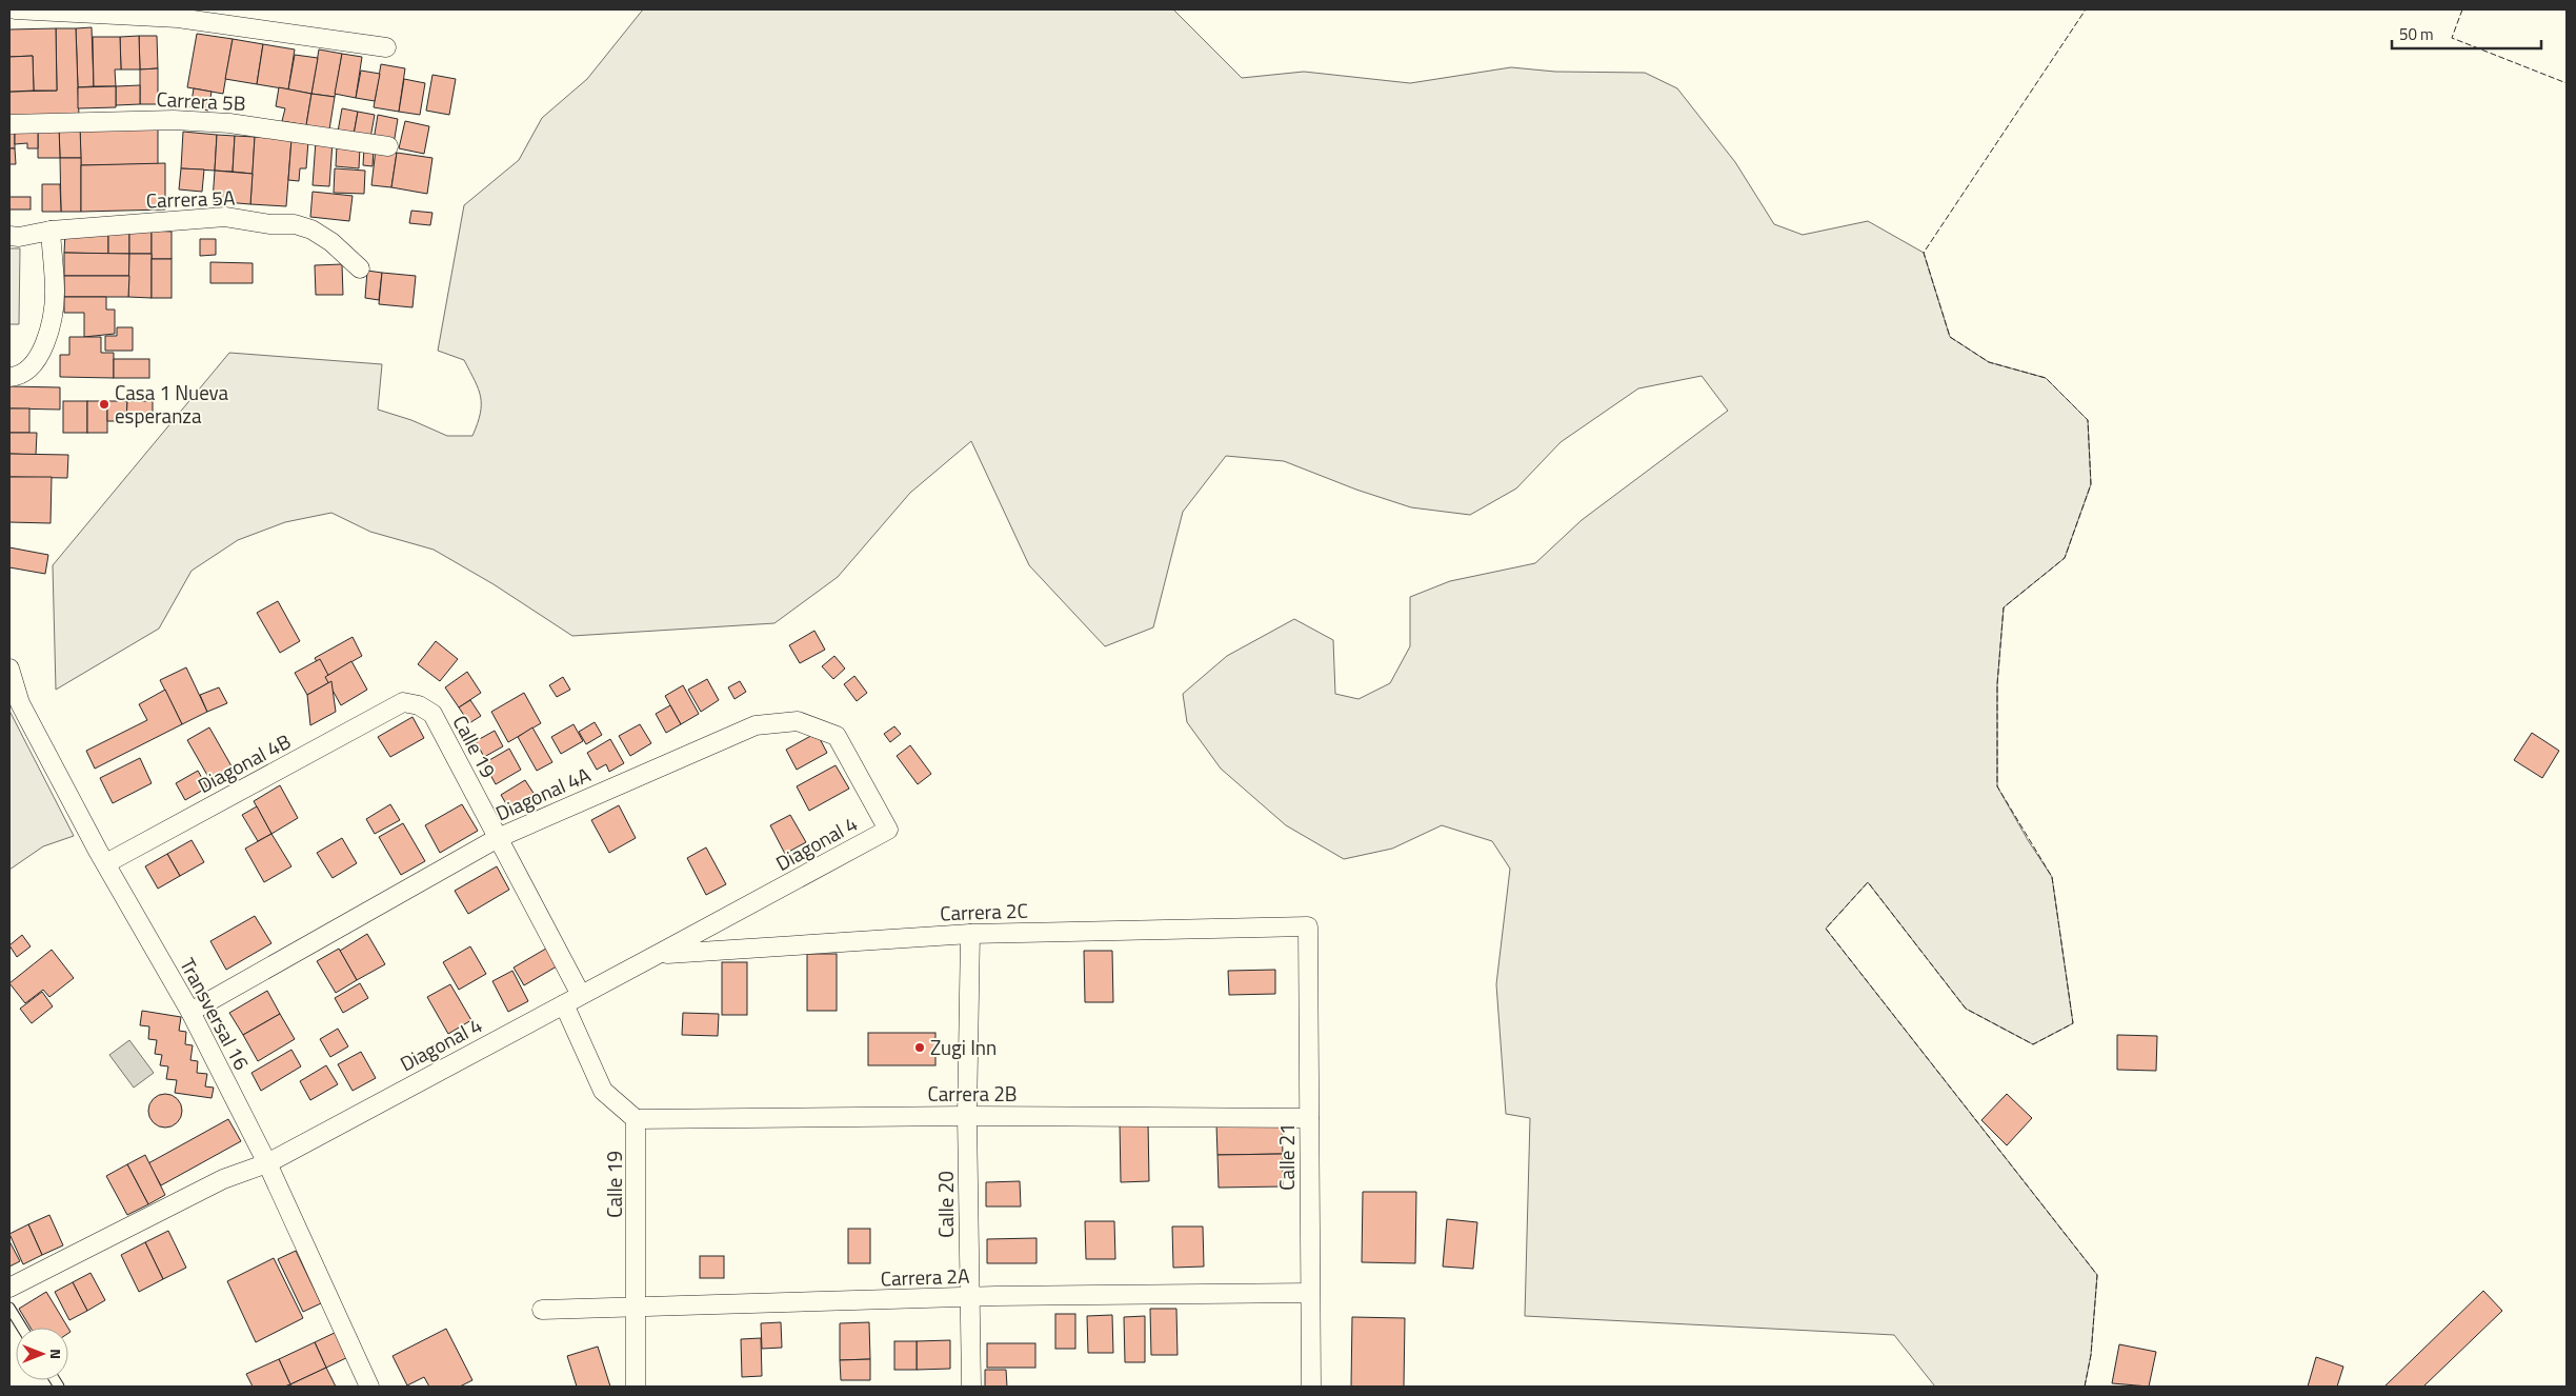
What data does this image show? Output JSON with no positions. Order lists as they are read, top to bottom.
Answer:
{
  "streets": {
    "street": [
      "Carrera 5B",
      "Carrera 5A",
      "Calle 19",
      "Diagonal 4B",
      "Diagonal 4A",
      "Diagonal 4",
      "Carrera 2C",
      "Transversal 16",
      "Carrera 2B",
      "Calle 21",
      "Calle 20",
      "Carrera 2A"
    ]
  },
  "crossings": [
    ["Calle 19", "Diagonal 4B"],
    ["Calle 19", "Diagonal 4A"],
    ["Calle 19", "Diagonal 4"],
    ["Calle 19", "Carrera 2B"],
    ["Calle 19", "Carrera 2A"],
    ["Diagonal 4B", "Transversal 16"],
    ["Diagonal 4A", "Diagonal 4"],
    ["Diagonal 4A", "Transversal 16"],
    ["Diagonal 4", "Carrera 2C"],
    ["Diagonal 4", "Transversal 16"],
    ["Carrera 2C", "Calle 21"],
    ["Carrera 2C", "Calle 20"],
    ["Carrera 2B", "Calle 21"],
    ["Carrera 2B", "Calle 20"],
    ["Calle 21", "Carrera 2A"],
    ["Calle 20", "Carrera 2A"]
  ],
  "places": ["Casa 1 Nueva esperanza", "Zugi Inn"],
  "scale_bar": "50 m",
  "north": "right"
}
